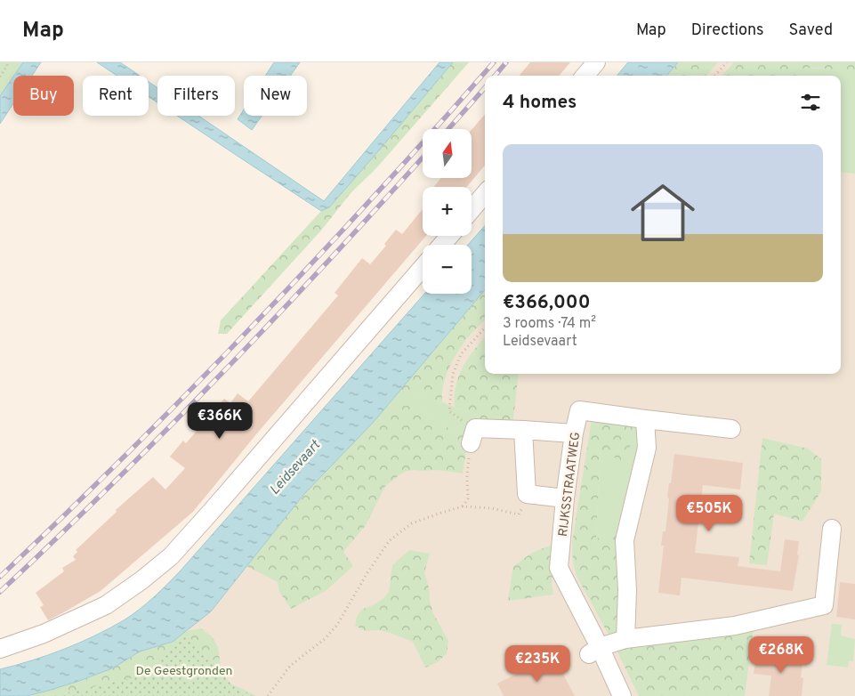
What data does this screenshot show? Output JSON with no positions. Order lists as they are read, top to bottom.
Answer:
{
  "streets": {
    "street": ["RIJKSSTRAATWEG"]
  },
  "water": ["Leidsevaart"],
  "parks": ["De Geestgronden"],
  "north": "top",
  "page": {
    "header": "Map",
    "nav": ["Map", "Directions", "Saved"],
    "chip": [
      "Buy",
      "Rent",
      "Filters",
      "New"
    ],
    "heading": "4 homes",
    "map_buttons": ["+", "−"],
    "list": [
      {
        "name": "€366,000",
        "note": "3 rooms · 74 m² · Leidsevaart"
      }
    ],
    "price": [
      "€366K",
      "€505K",
      "€268K",
      "€235K"
    ]
  }
}
